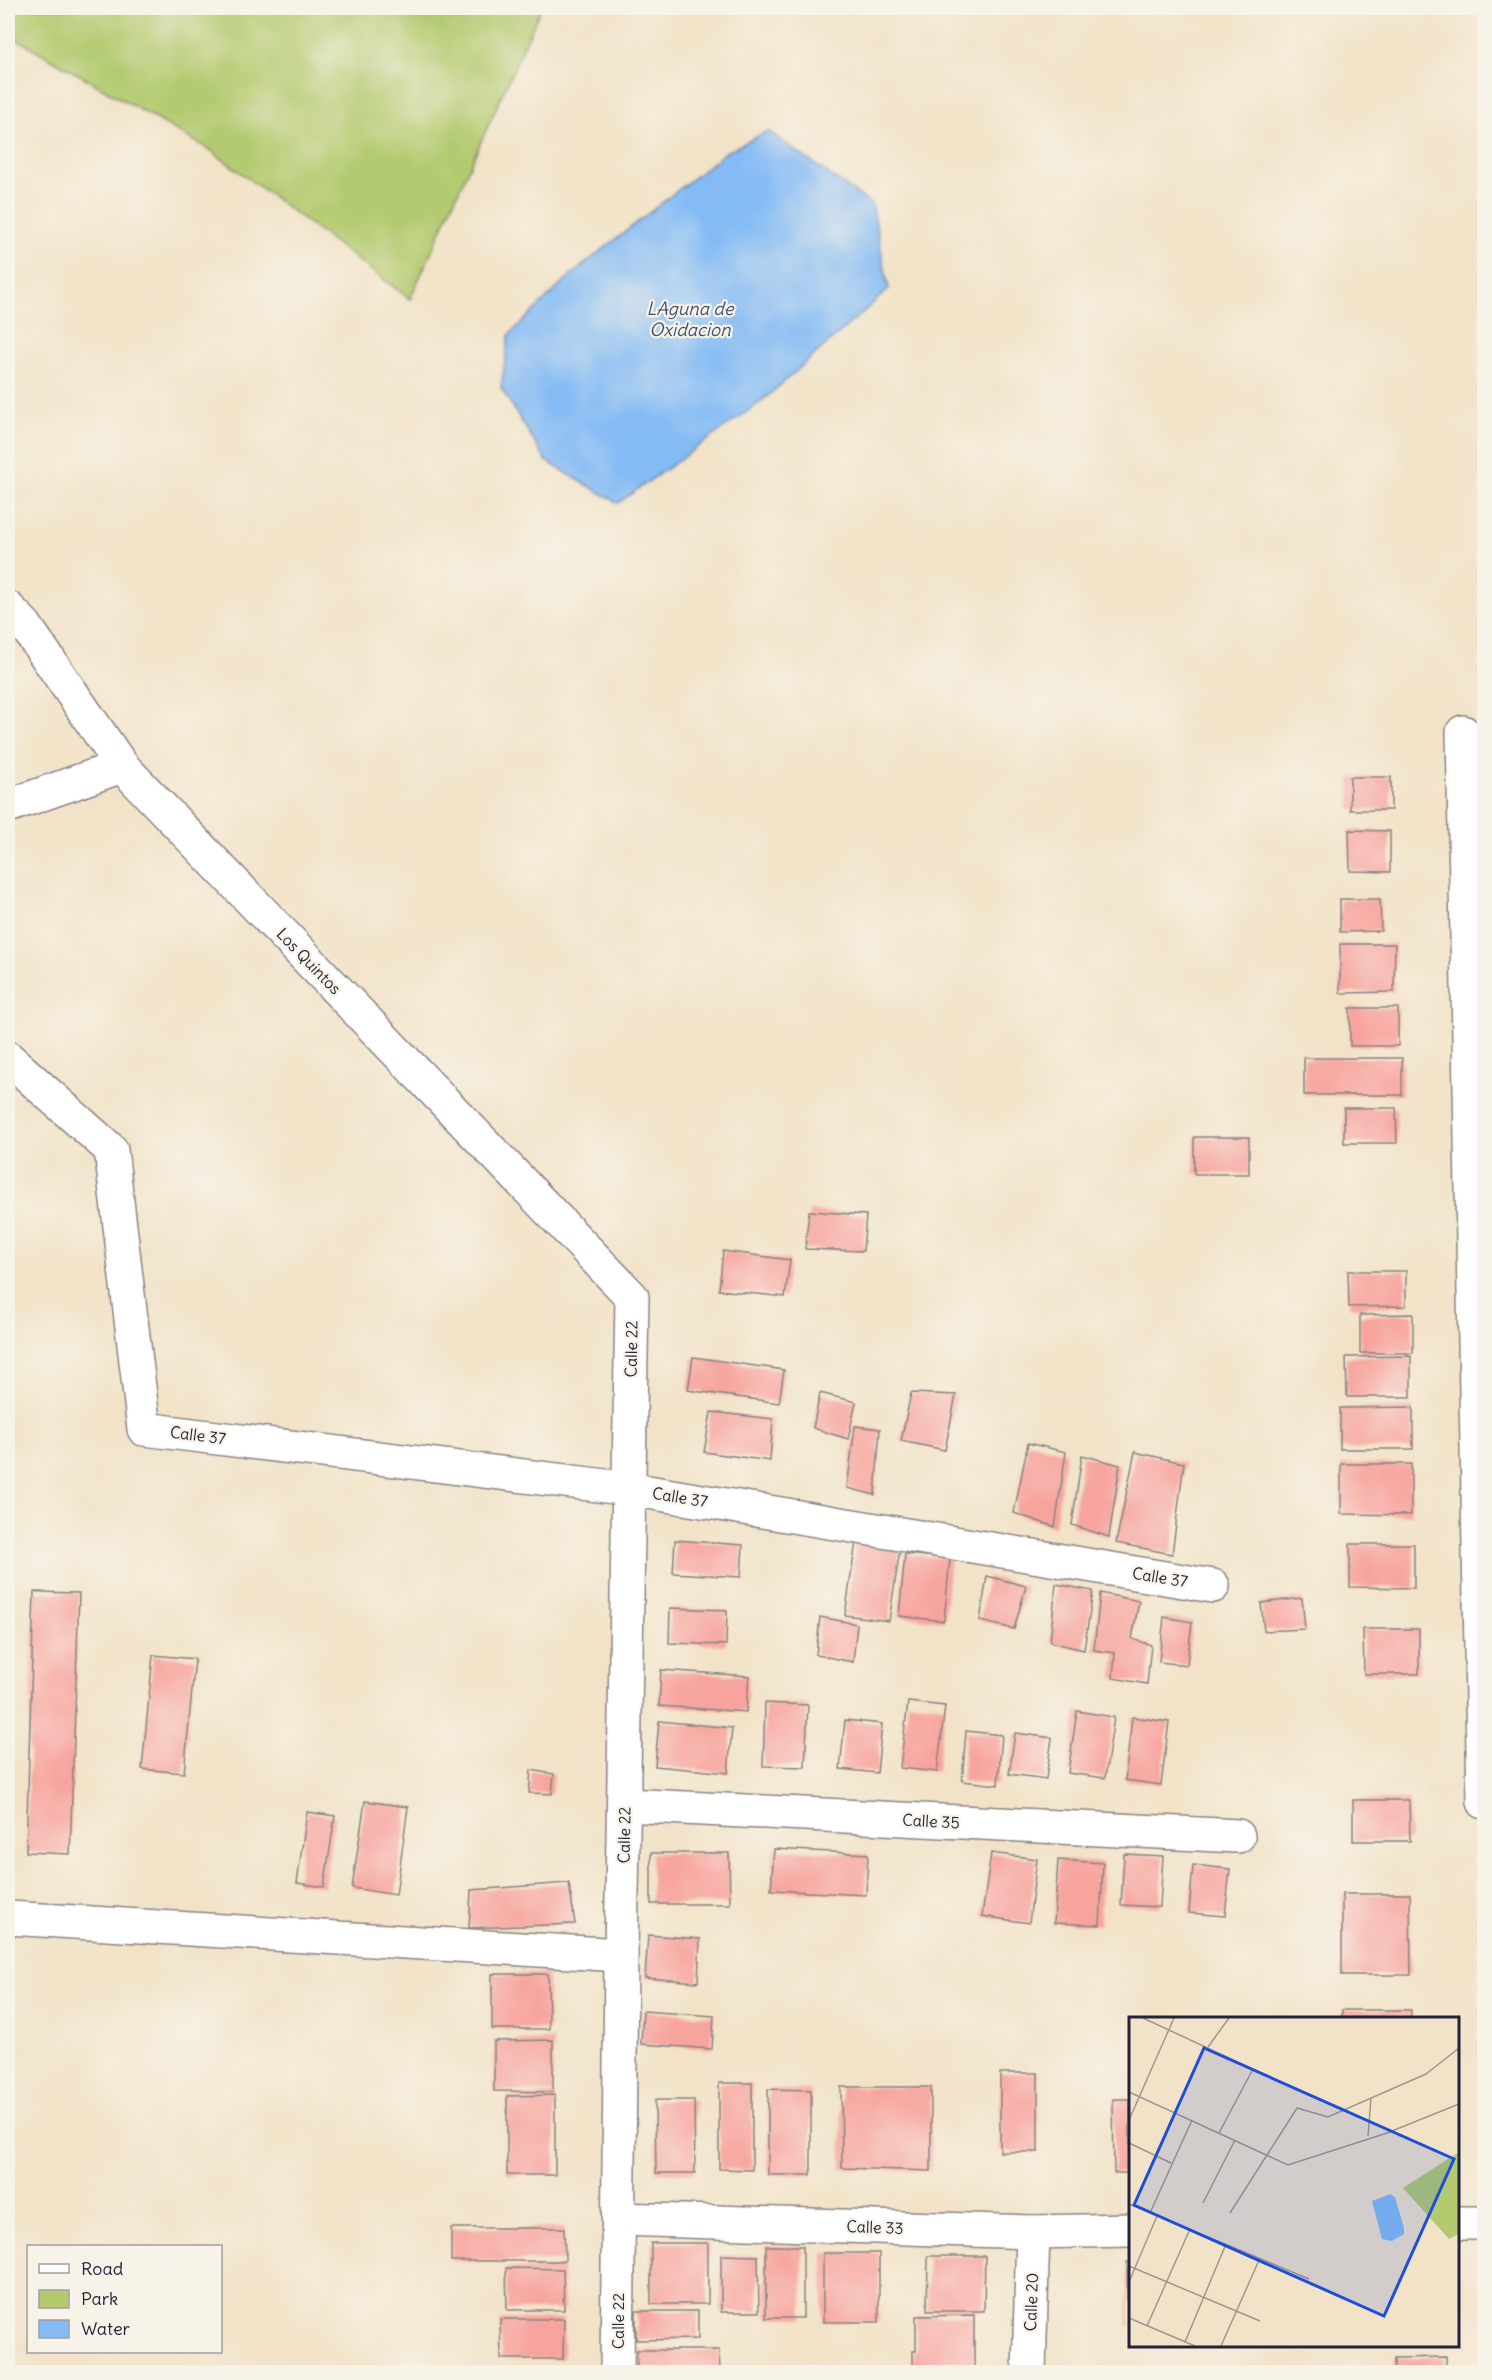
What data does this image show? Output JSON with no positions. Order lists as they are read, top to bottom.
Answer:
{
  "streets": {
    "street": [
      "Los Quintos",
      "Calle 22",
      "Calle 37",
      "Calle 35",
      "Calle 33",
      "Calle 20"
    ]
  },
  "crossings": [
    ["Los Quintos", "Calle 22"],
    ["Calle 22", "Calle 37"],
    ["Calle 22", "Calle 35"],
    ["Calle 22", "Calle 33"],
    ["Calle 33", "Calle 20"]
  ],
  "water": ["LAguna de Oxidacion"],
  "legend": ["Road", "Park", "Water"]
}
